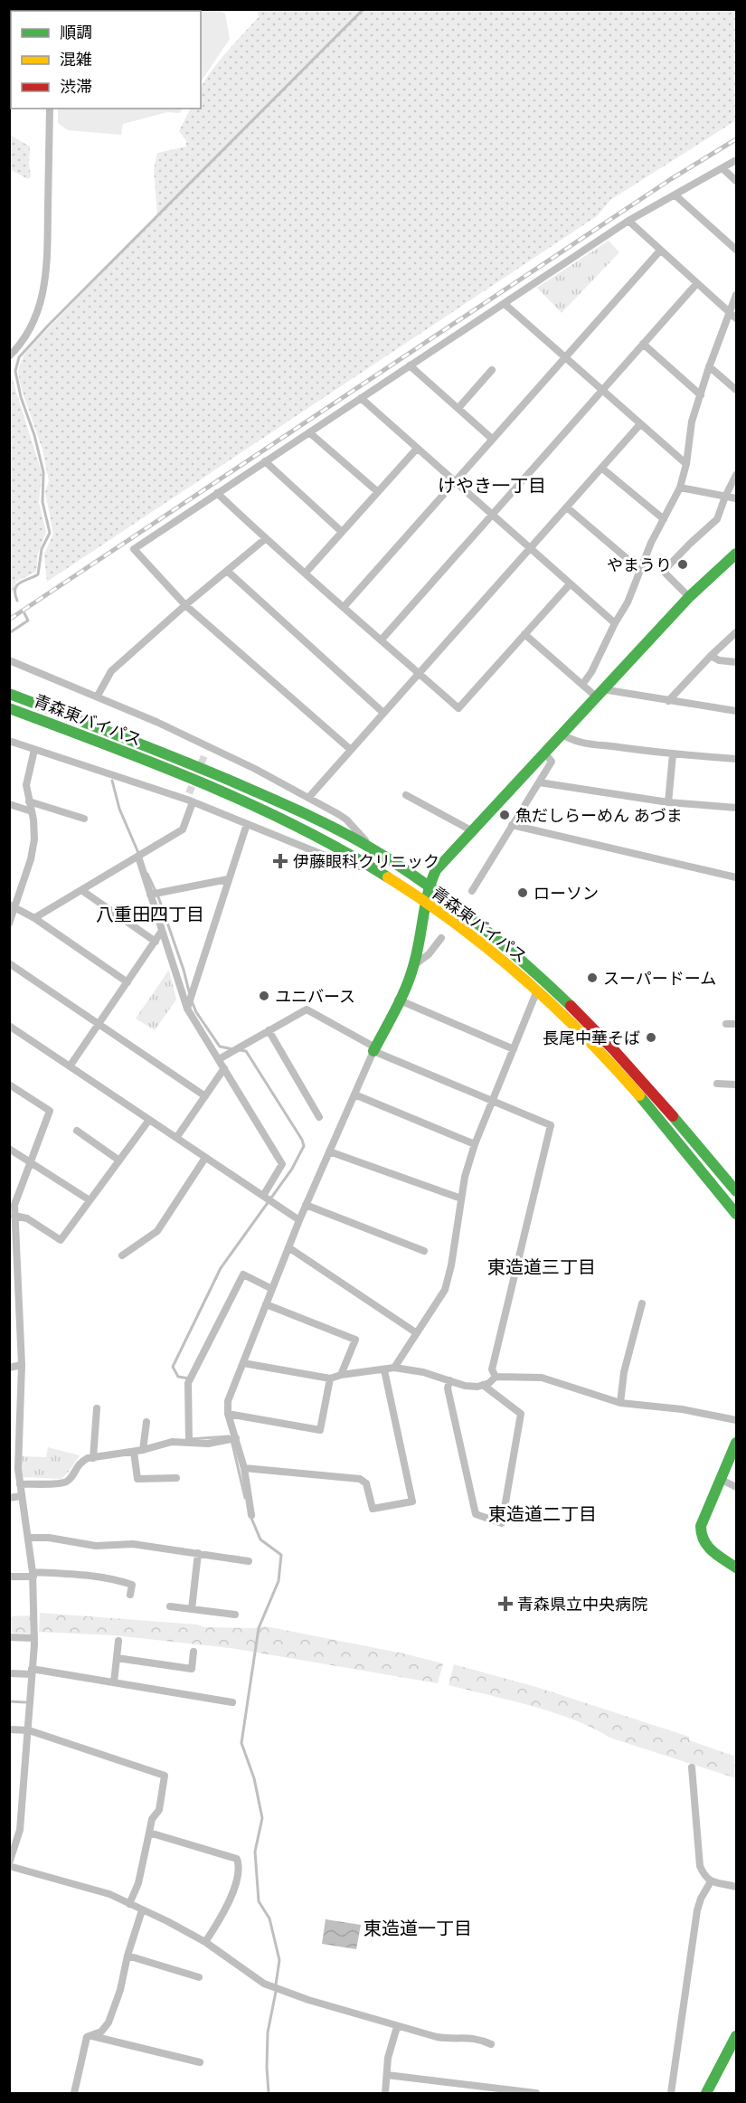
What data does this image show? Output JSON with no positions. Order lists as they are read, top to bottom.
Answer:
{
  "streets": {
    "main road": ["青森東バイパス"]
  },
  "districts": [
    "けやき一丁目",
    "八重田四丁目",
    "東造道三丁目",
    "東造道二丁目",
    "東造道一丁目"
  ],
  "places": {
    "other": [
      "やまうり",
      "魚だしらーめん あづま",
      "ローソン",
      "スーパードーム",
      "ユニバース",
      "長尾中華そば"
    ],
    "health": ["伊藤眼科クリニック", "青森県立中央病院"]
  },
  "legend": ["順調", "混雑", "渋滞"]
}
